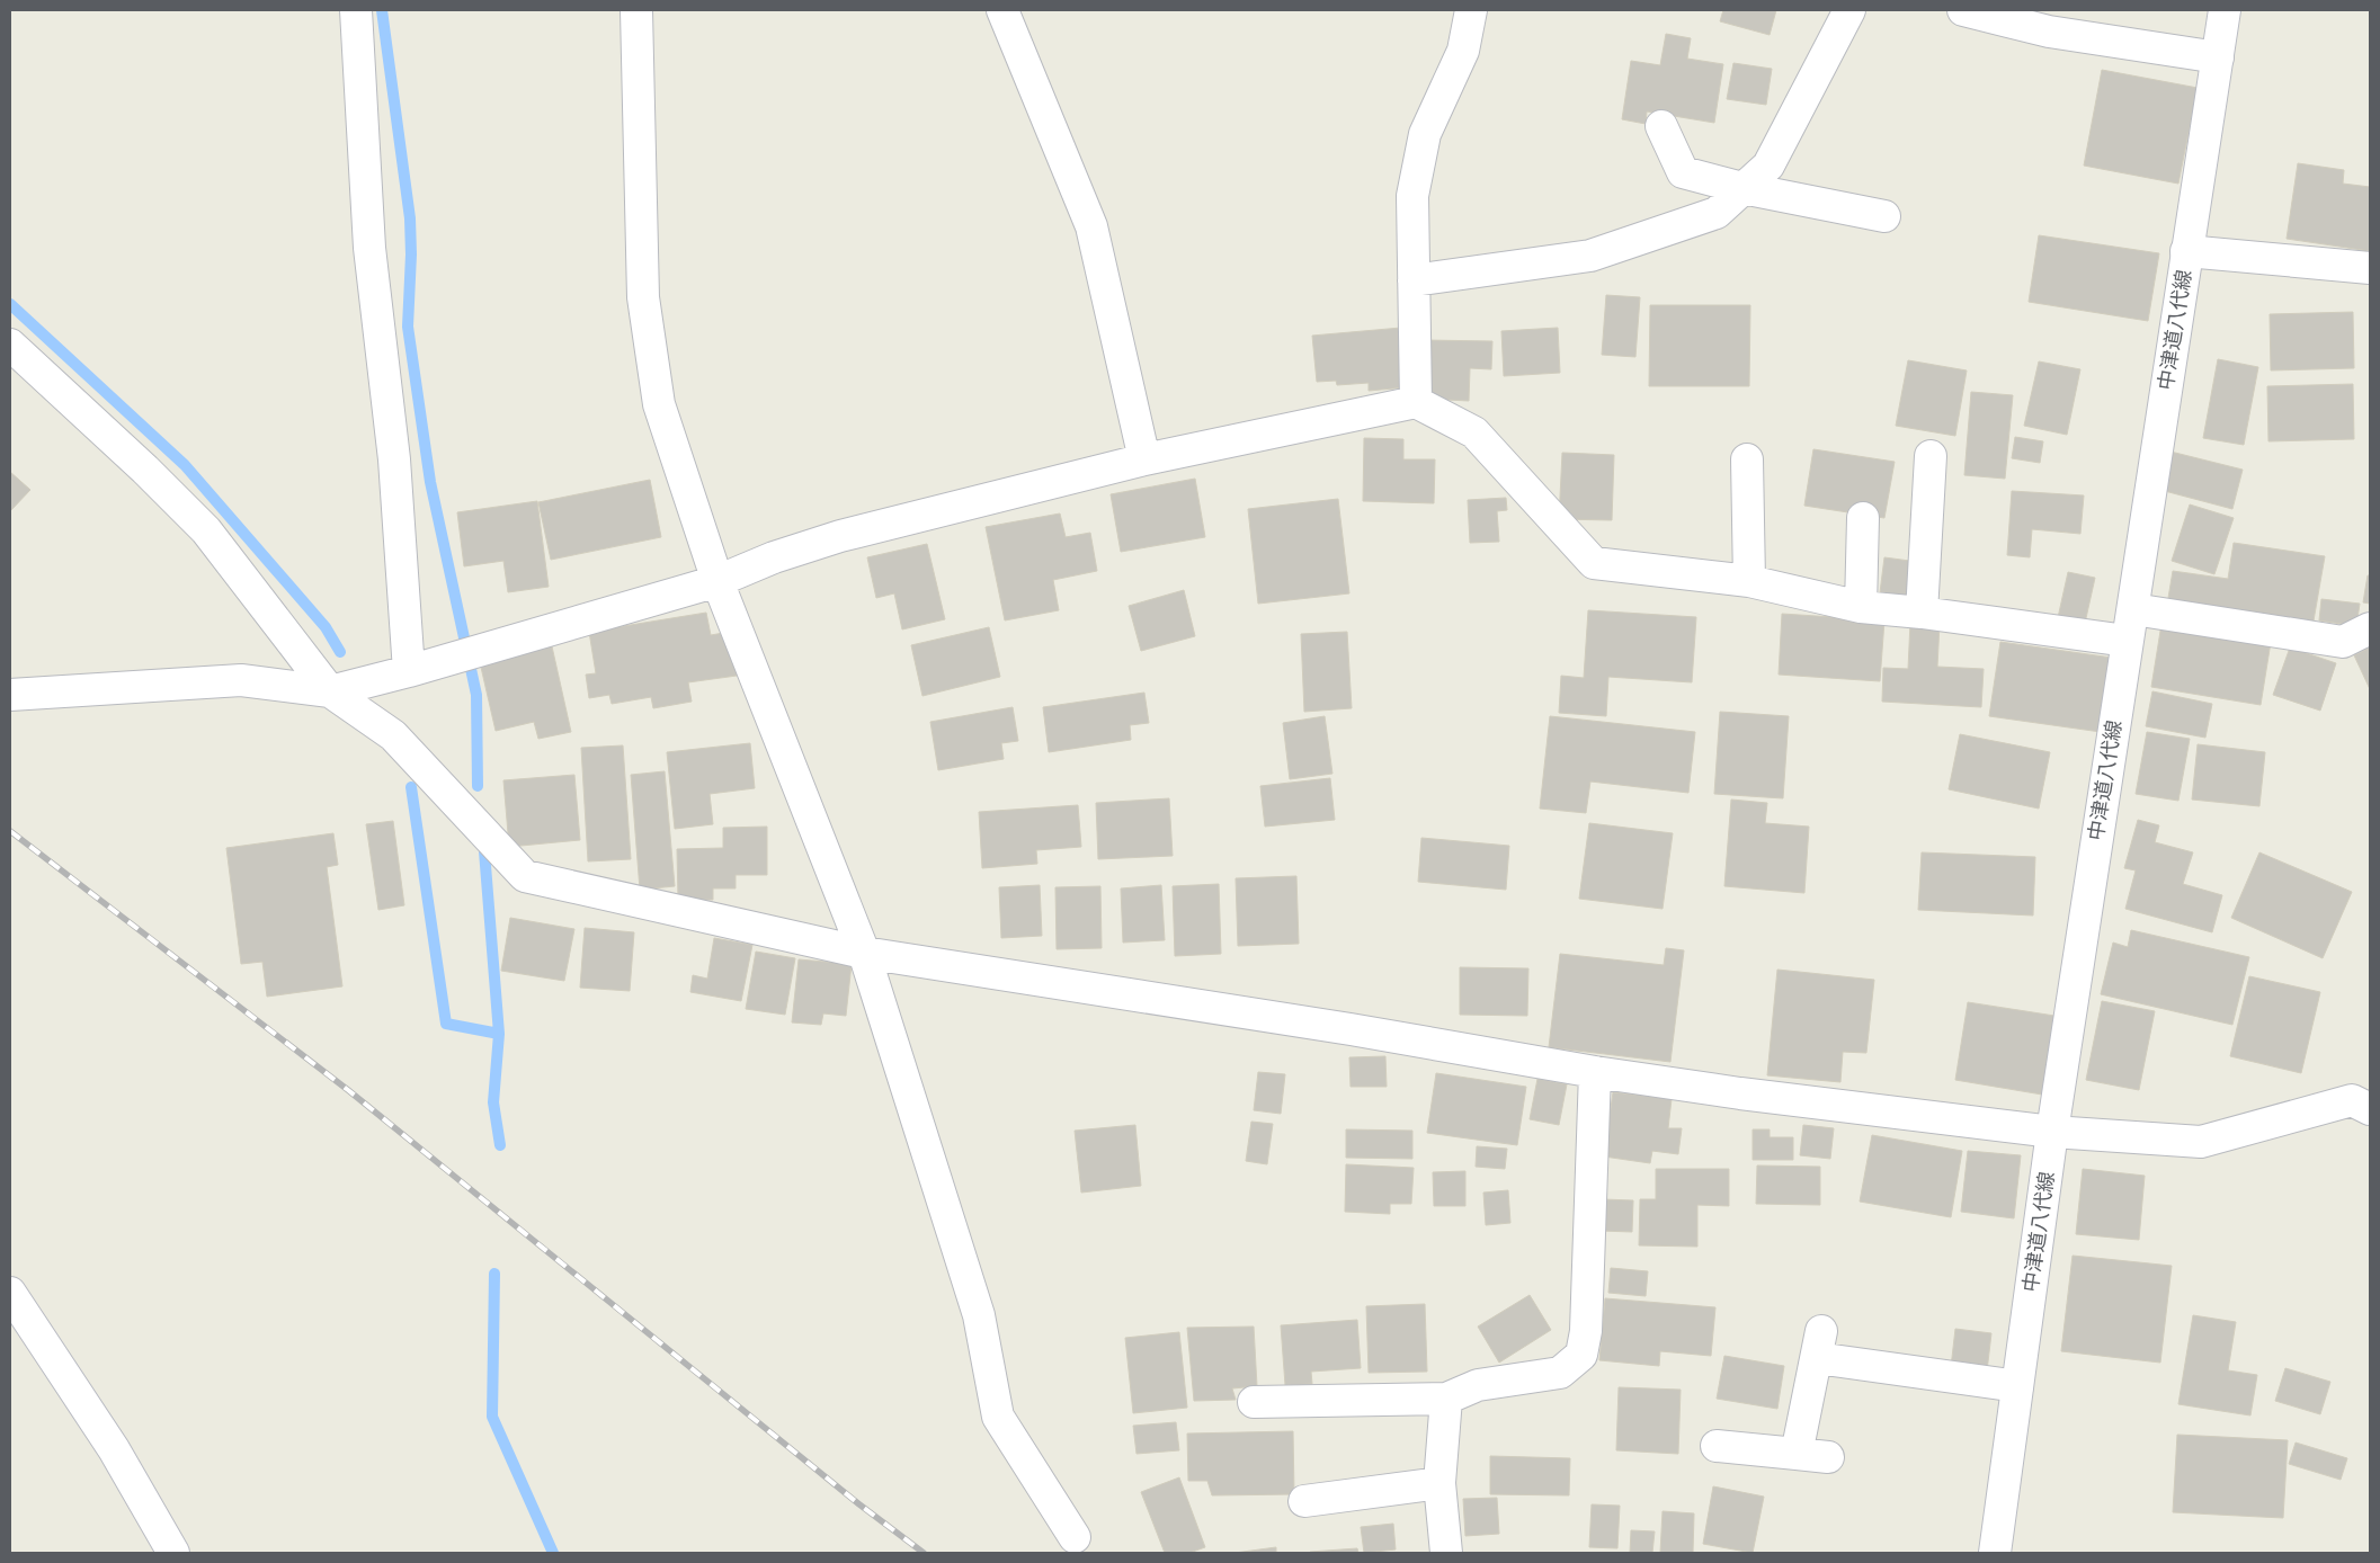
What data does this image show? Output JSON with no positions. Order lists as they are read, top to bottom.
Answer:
{
  "streets": {
    "street": ["中津道八代線"]
  }
}
